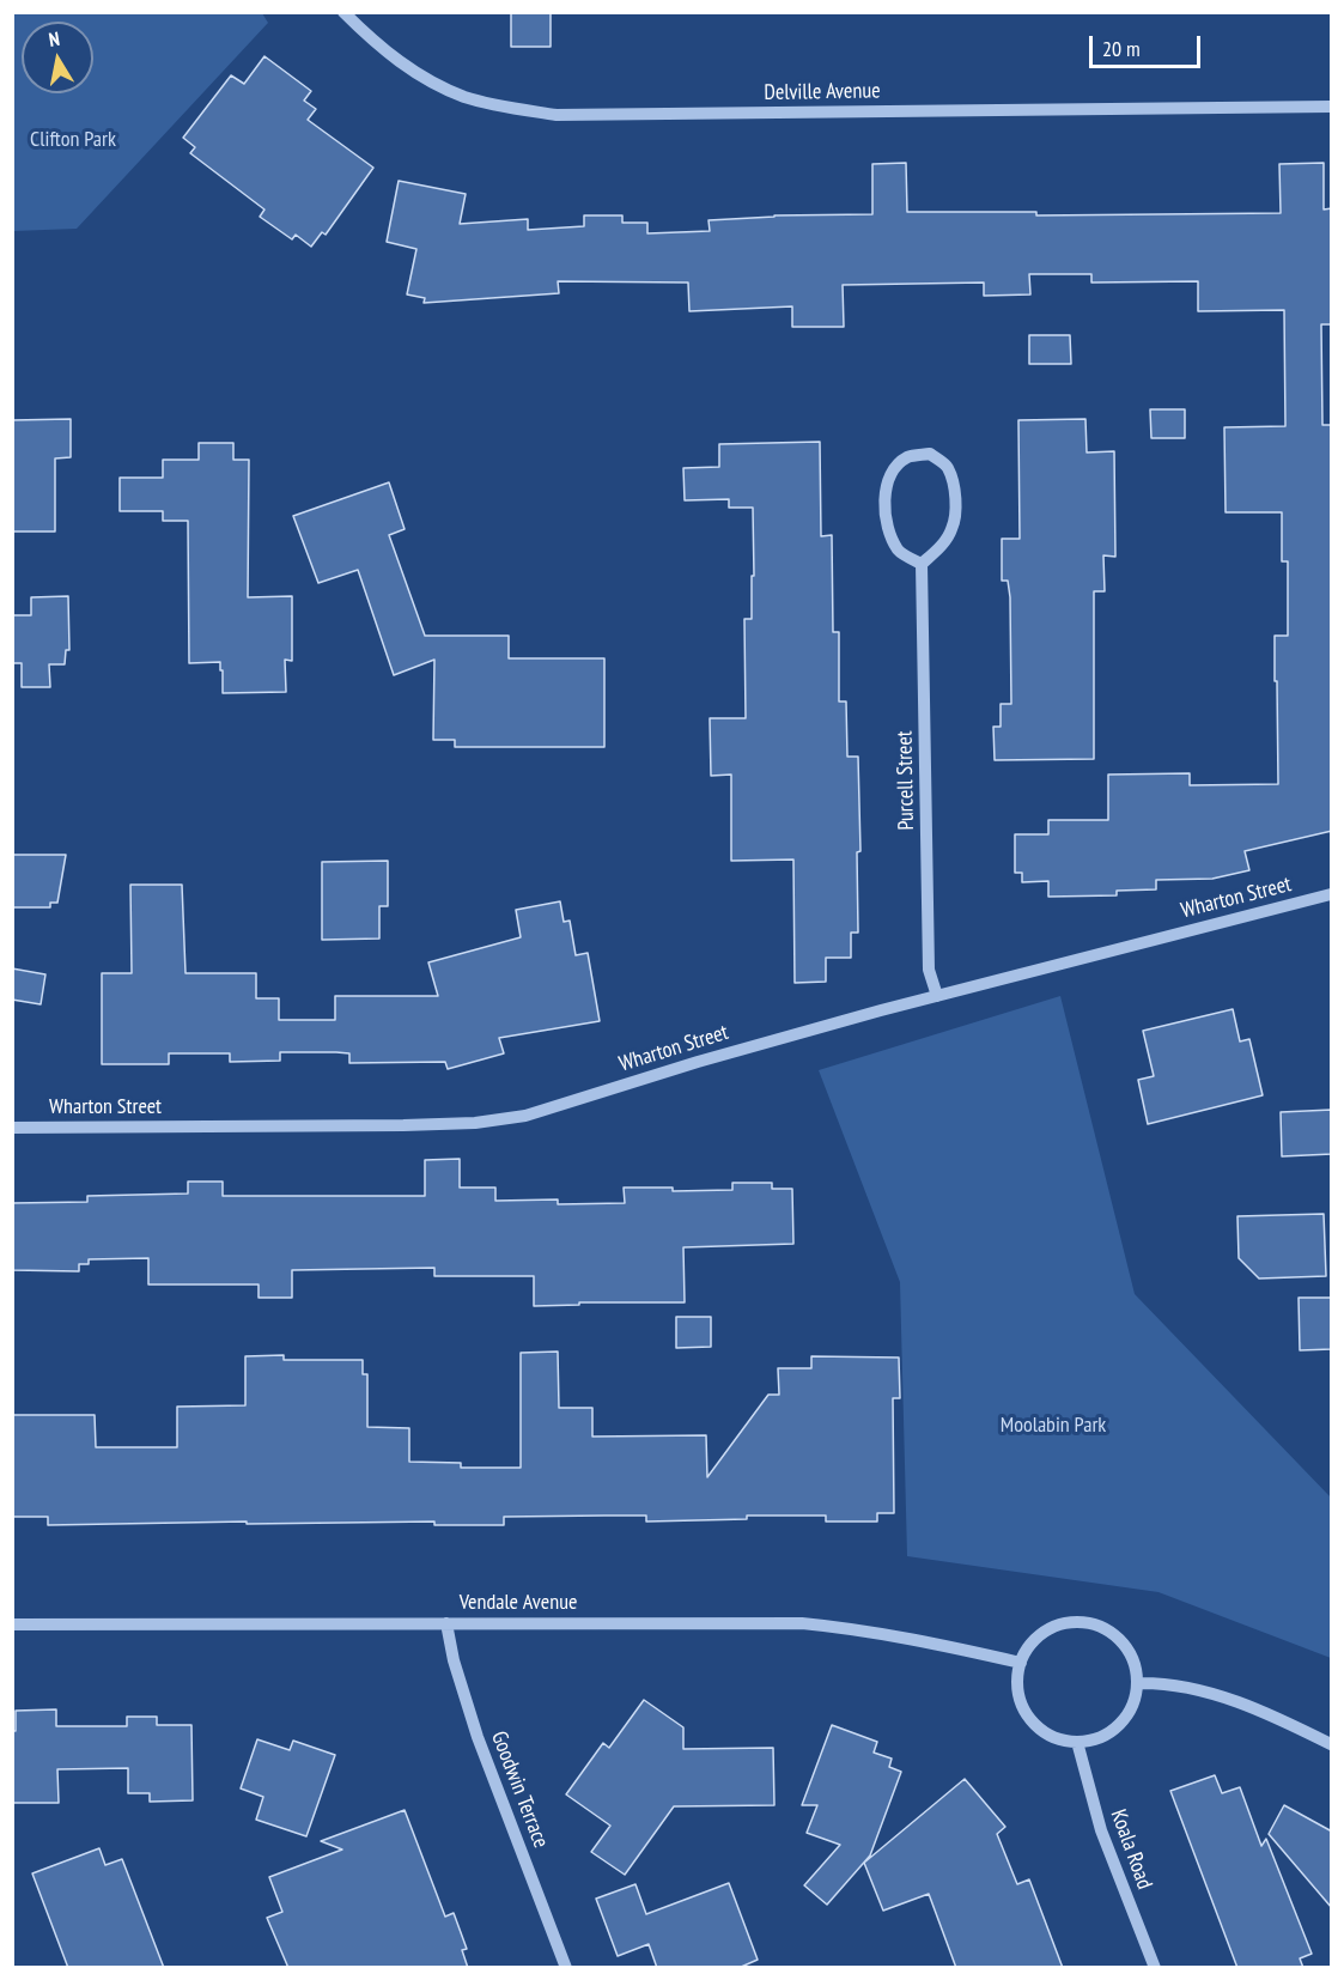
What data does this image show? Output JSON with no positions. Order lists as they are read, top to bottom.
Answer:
{
  "streets": {
    "street": [
      "Delville Avenue",
      "Purcell Street",
      "Wharton Street",
      "Vendale Avenue",
      "Goodwin Terrace",
      "Koala Road"
    ]
  },
  "crossings": [
    ["Purcell Street", "Wharton Street"],
    ["Vendale Avenue", "Goodwin Terrace"],
    ["Vendale Avenue", "Koala Road"]
  ],
  "parks": ["Clifton Park", "Moolabin Park"],
  "scale_bar": "20 m",
  "north": "top"
}
